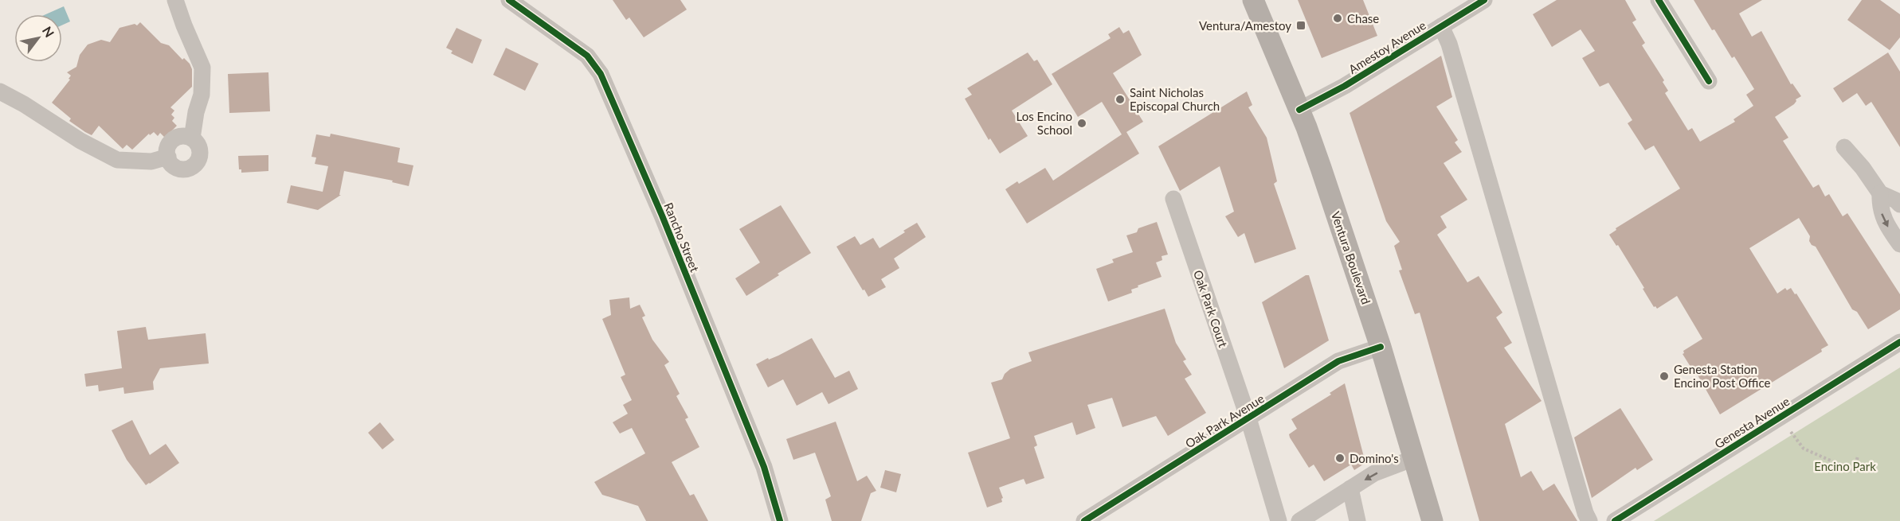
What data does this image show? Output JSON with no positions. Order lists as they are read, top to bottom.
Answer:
{
  "streets": {
    "main road": ["Ventura Boulevard"],
    "street": [
      "Amestoy Avenue",
      "Rancho Street",
      "Oak Park Court",
      "Oak Park Avenue",
      "Genesta Avenue"
    ]
  },
  "crossings": [
    ["Amestoy Avenue", "Ventura Boulevard"],
    ["Ventura Boulevard", "Oak Park Avenue"],
    ["Oak Park Court", "Oak Park Avenue"]
  ],
  "parks": ["Encino Park"],
  "places": {
    "other": [
      "Chase",
      "Saint Nicholas Episcopal Church",
      "Los Encino School",
      "Genesta Station Encino Post Office",
      "Domino's"
    ],
    "transit": ["Ventura/Amestoy"]
  },
  "north": "top right"
}
